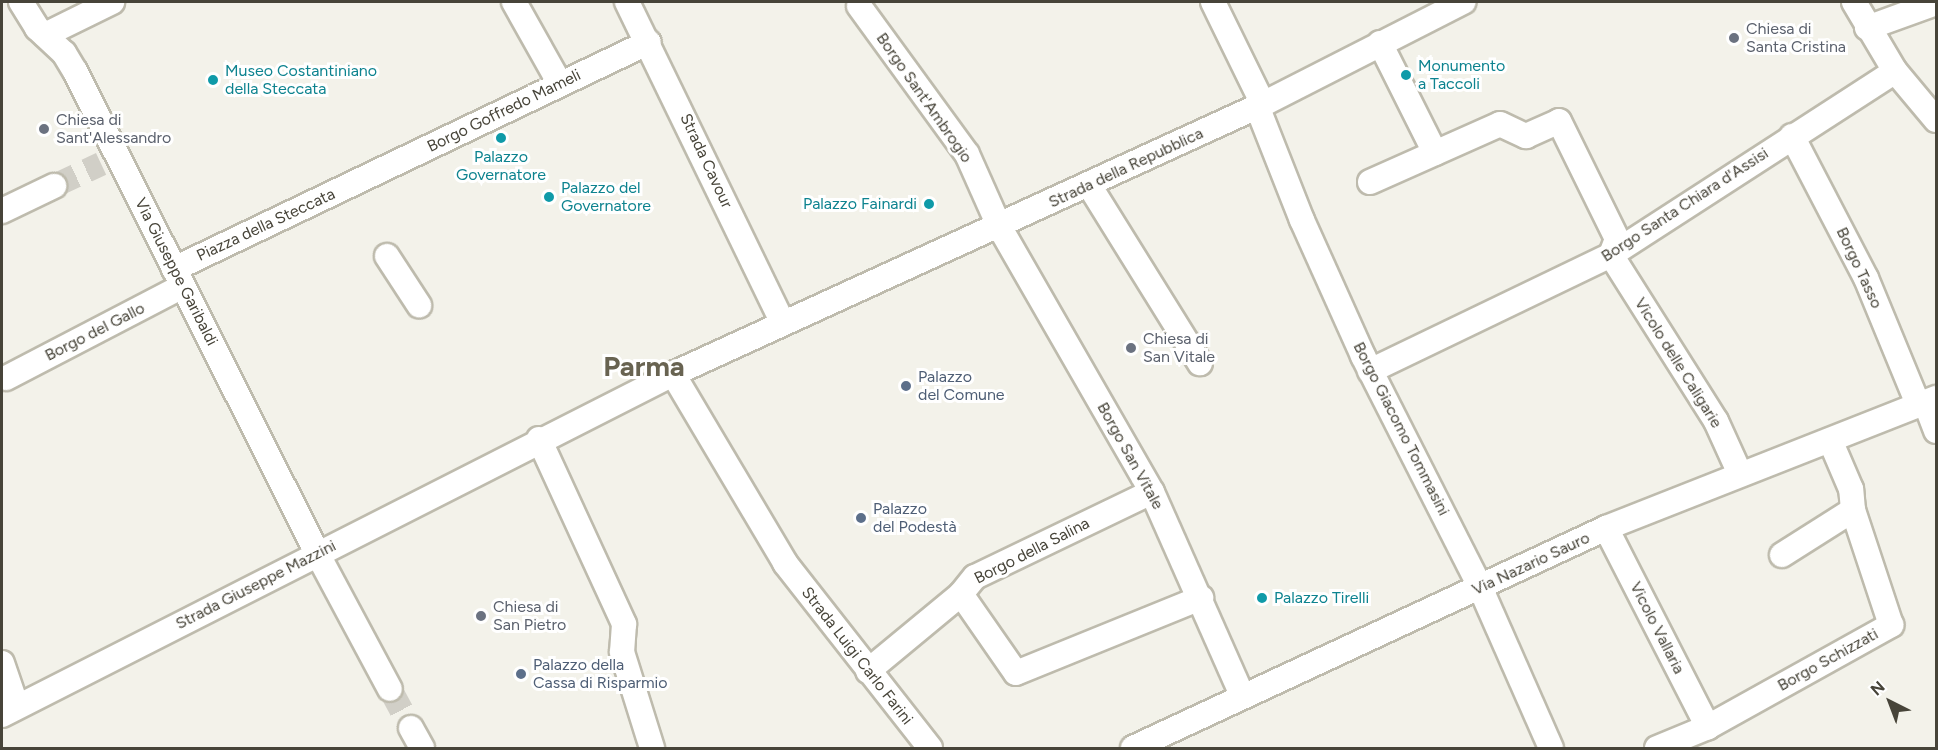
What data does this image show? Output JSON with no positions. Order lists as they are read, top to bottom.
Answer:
{
  "streets": {
    "street": [
      "Borgo Sant'Ambrogio",
      "Borgo Goffredo Mameli",
      "Strada Cavour",
      "Strada della Repubblica",
      "Borgo Santa Chiara d'Assisi",
      "Piazza della Steccata",
      "Borgo Tasso",
      "Via Giuseppe Garibaldi",
      "Borgo del Gallo",
      "Vicolo delle Caligarie",
      "Borgo Giacomo Tommasini",
      "Borgo San Vitale",
      "Borgo della Salina",
      "Via Nazario Sauro",
      "Strada Giuseppe Mazzini",
      "Vicolo Vallaria",
      "Strada Luigi Carlo Farini",
      "Borgo Schizzati"
    ]
  },
  "crossings": [
    ["Borgo Sant'Ambrogio", "Strada della Repubblica"],
    ["Borgo Sant'Ambrogio", "Borgo San Vitale"],
    ["Borgo Goffredo Mameli", "Strada Cavour"],
    ["Borgo Goffredo Mameli", "Piazza della Steccata"],
    ["Strada Cavour", "Strada della Repubblica"],
    ["Strada della Repubblica", "Borgo Giacomo Tommasini"],
    ["Strada della Repubblica", "Borgo San Vitale"],
    ["Strada della Repubblica", "Strada Giuseppe Mazzini"],
    ["Strada della Repubblica", "Strada Luigi Carlo Farini"],
    ["Borgo Santa Chiara d'Assisi", "Borgo Tasso"],
    ["Borgo Santa Chiara d'Assisi", "Vicolo delle Caligarie"],
    ["Borgo Santa Chiara d'Assisi", "Borgo Giacomo Tommasini"],
    ["Piazza della Steccata", "Via Giuseppe Garibaldi"],
    ["Piazza della Steccata", "Borgo del Gallo"],
    ["Borgo Tasso", "Via Nazario Sauro"],
    ["Via Giuseppe Garibaldi", "Borgo del Gallo"],
    ["Via Giuseppe Garibaldi", "Strada Giuseppe Mazzini"],
    ["Vicolo delle Caligarie", "Via Nazario Sauro"],
    ["Borgo Giacomo Tommasini", "Via Nazario Sauro"],
    ["Borgo San Vitale", "Borgo della Salina"],
    ["Borgo San Vitale", "Via Nazario Sauro"],
    ["Borgo della Salina", "Strada Luigi Carlo Farini"],
    ["Via Nazario Sauro", "Vicolo Vallaria"],
    ["Via Nazario Sauro", "Borgo Schizzati"],
    ["Strada Giuseppe Mazzini", "Strada Luigi Carlo Farini"],
    ["Vicolo Vallaria", "Borgo Schizzati"]
  ],
  "districts": ["Parma"],
  "places": [
    "Chiesa di Santa Cristina",
    "Monumento a Taccoli",
    "Museo Costantiniano della Steccata",
    "Chiesa di Sant'Alessandro",
    "Palazzo Governatore",
    "Palazzo del Governatore",
    "Palazzo Fainardi",
    "Chiesa di San Vitale",
    "Palazzo del Comune",
    "Palazzo del Podestà",
    "Palazzo Tirelli",
    "Chiesa di San Pietro",
    "Palazzo della Cassa di Risparmio"
  ],
  "north": "top left"
}
